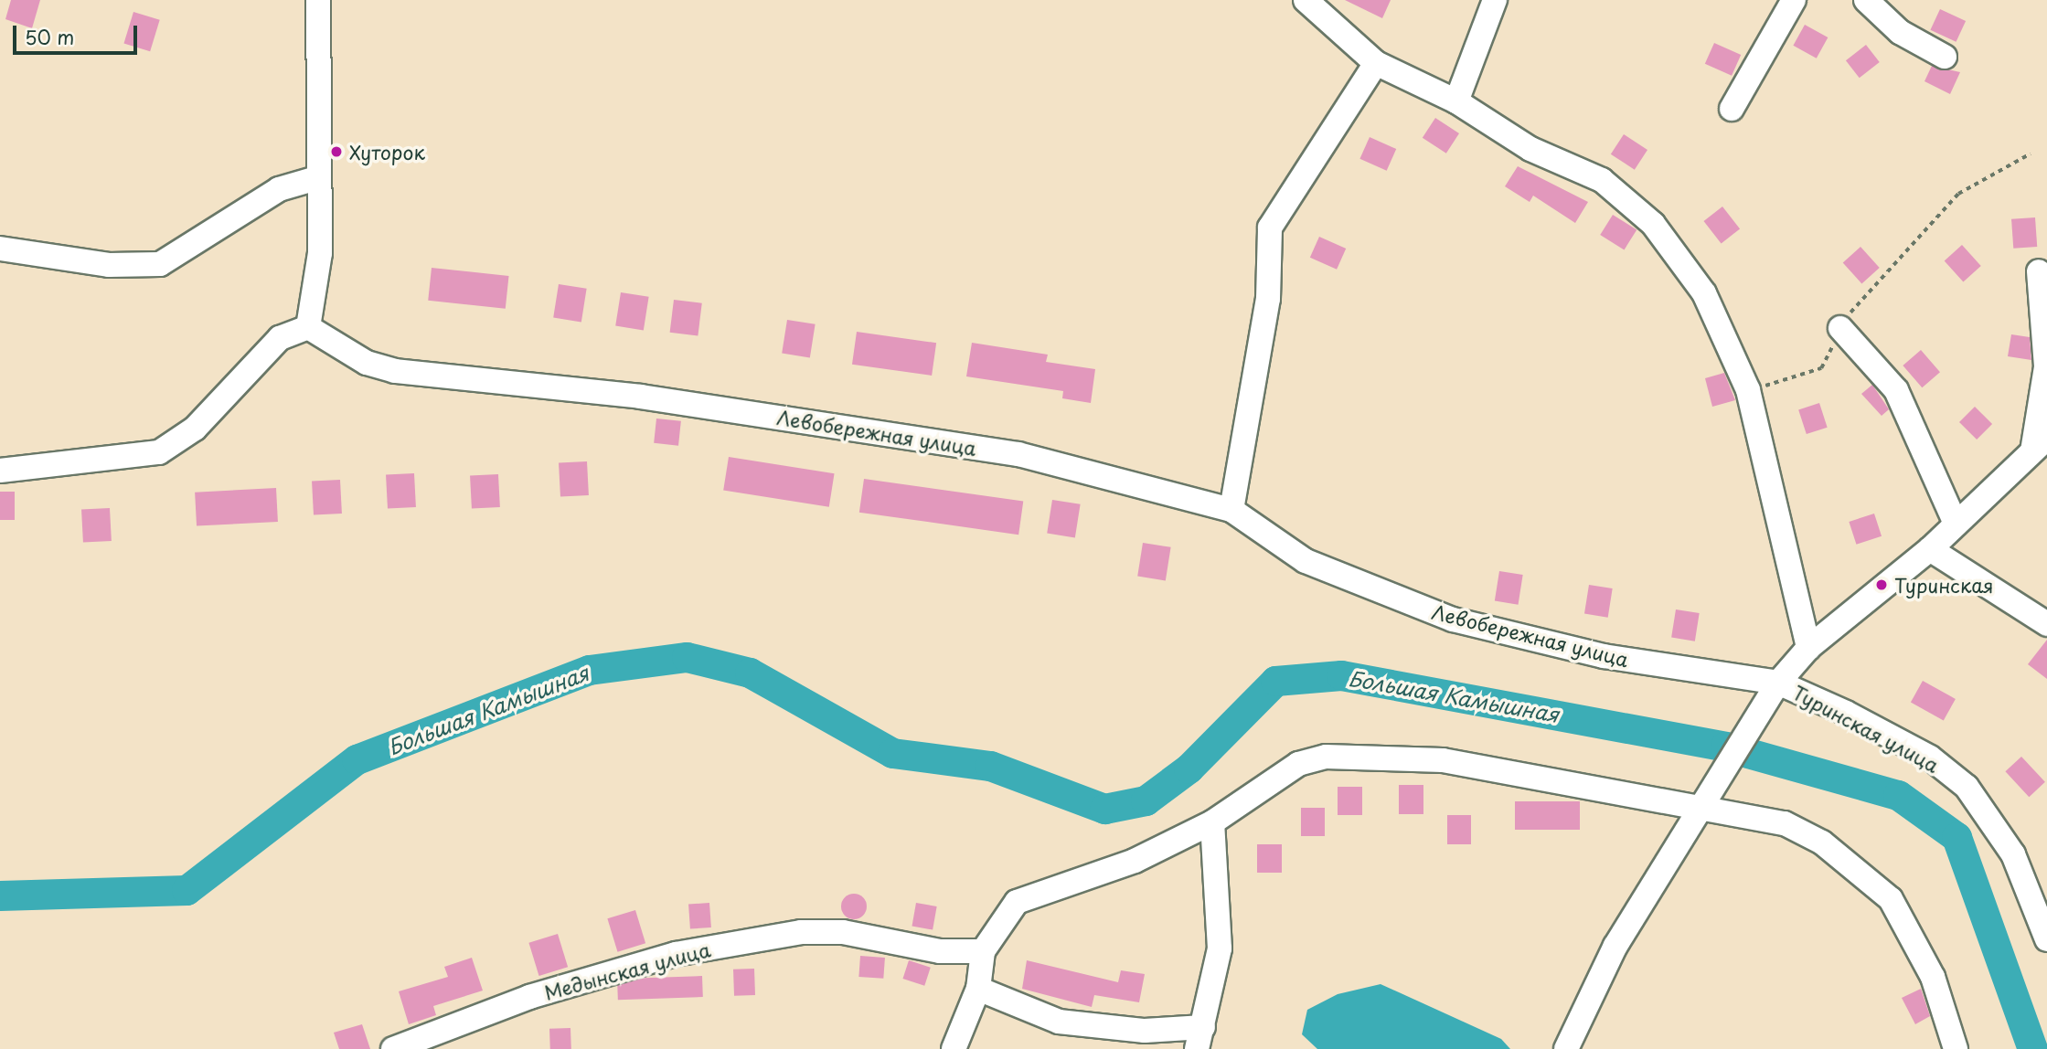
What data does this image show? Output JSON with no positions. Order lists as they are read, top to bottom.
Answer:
{
  "streets": {
    "street": ["Левобережная улица", "Туринская улица", "Медынская улица"]
  },
  "crossings": [
    ["Левобережная улица", "Туринская улица"]
  ],
  "water": ["Большая Камышная"],
  "places": ["Хуторок", "Туринская"],
  "scale_bar": "50 m"
}
